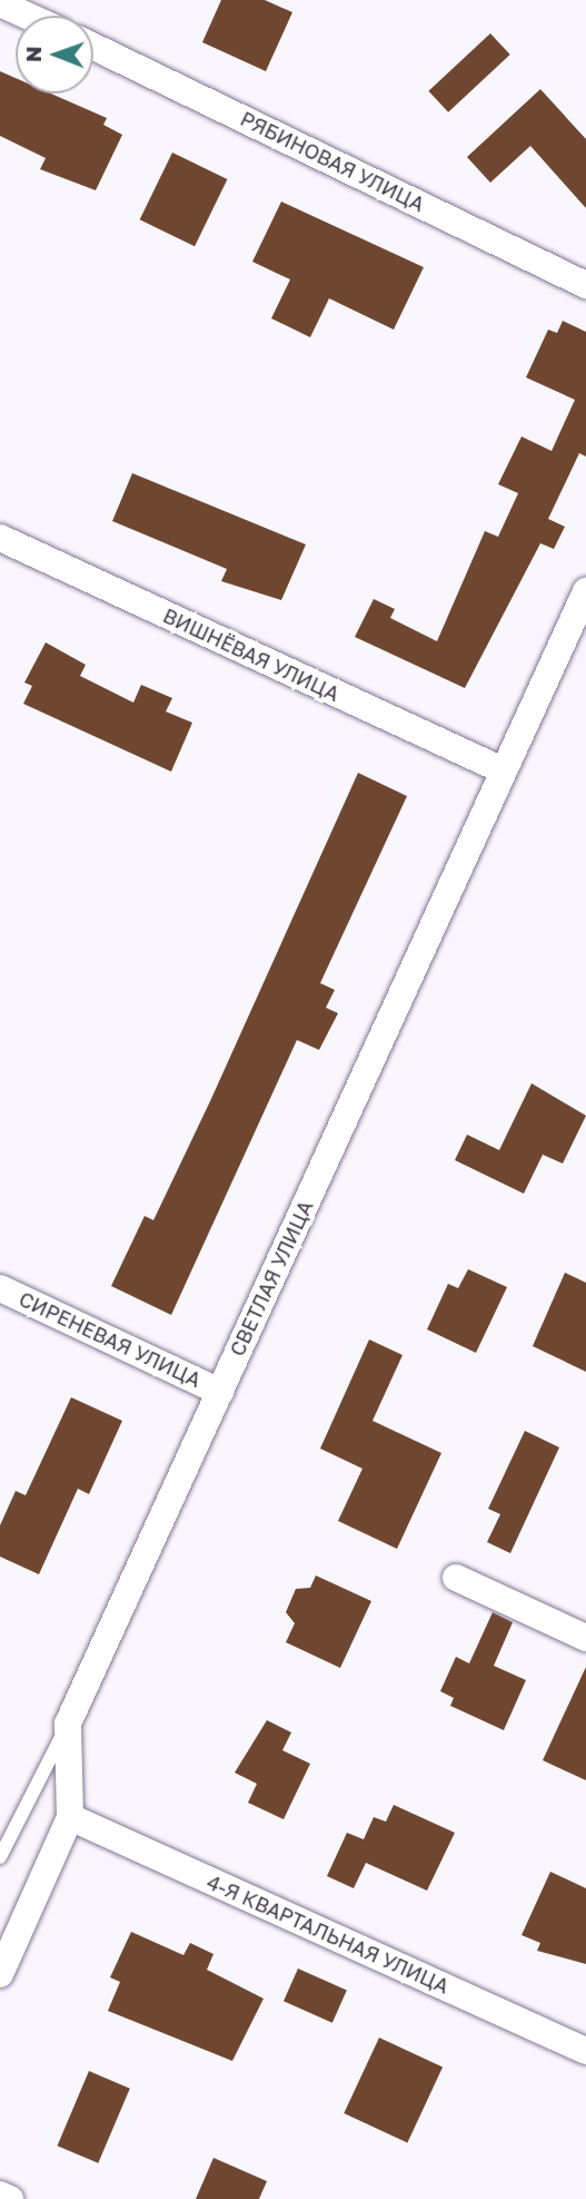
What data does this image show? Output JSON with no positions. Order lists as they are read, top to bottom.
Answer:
{
  "streets": {
    "street": [
      "РЯБИНОВАЯ УЛИЦА",
      "ВИШНЁВАЯ УЛИЦА",
      "СВЕТЛАЯ УЛИЦА",
      "СИРЕНЕВАЯ УЛИЦА",
      "4-Я КВАРТАЛЬНАЯ УЛИЦА"
    ]
  },
  "crossings": [
    ["ВИШНЁВАЯ УЛИЦА", "СВЕТЛАЯ УЛИЦА"],
    ["СВЕТЛАЯ УЛИЦА", "СИРЕНЕВАЯ УЛИЦА"],
    ["СВЕТЛАЯ УЛИЦА", "4-Я КВАРТАЛЬНАЯ УЛИЦА"]
  ],
  "north": "left"
}
